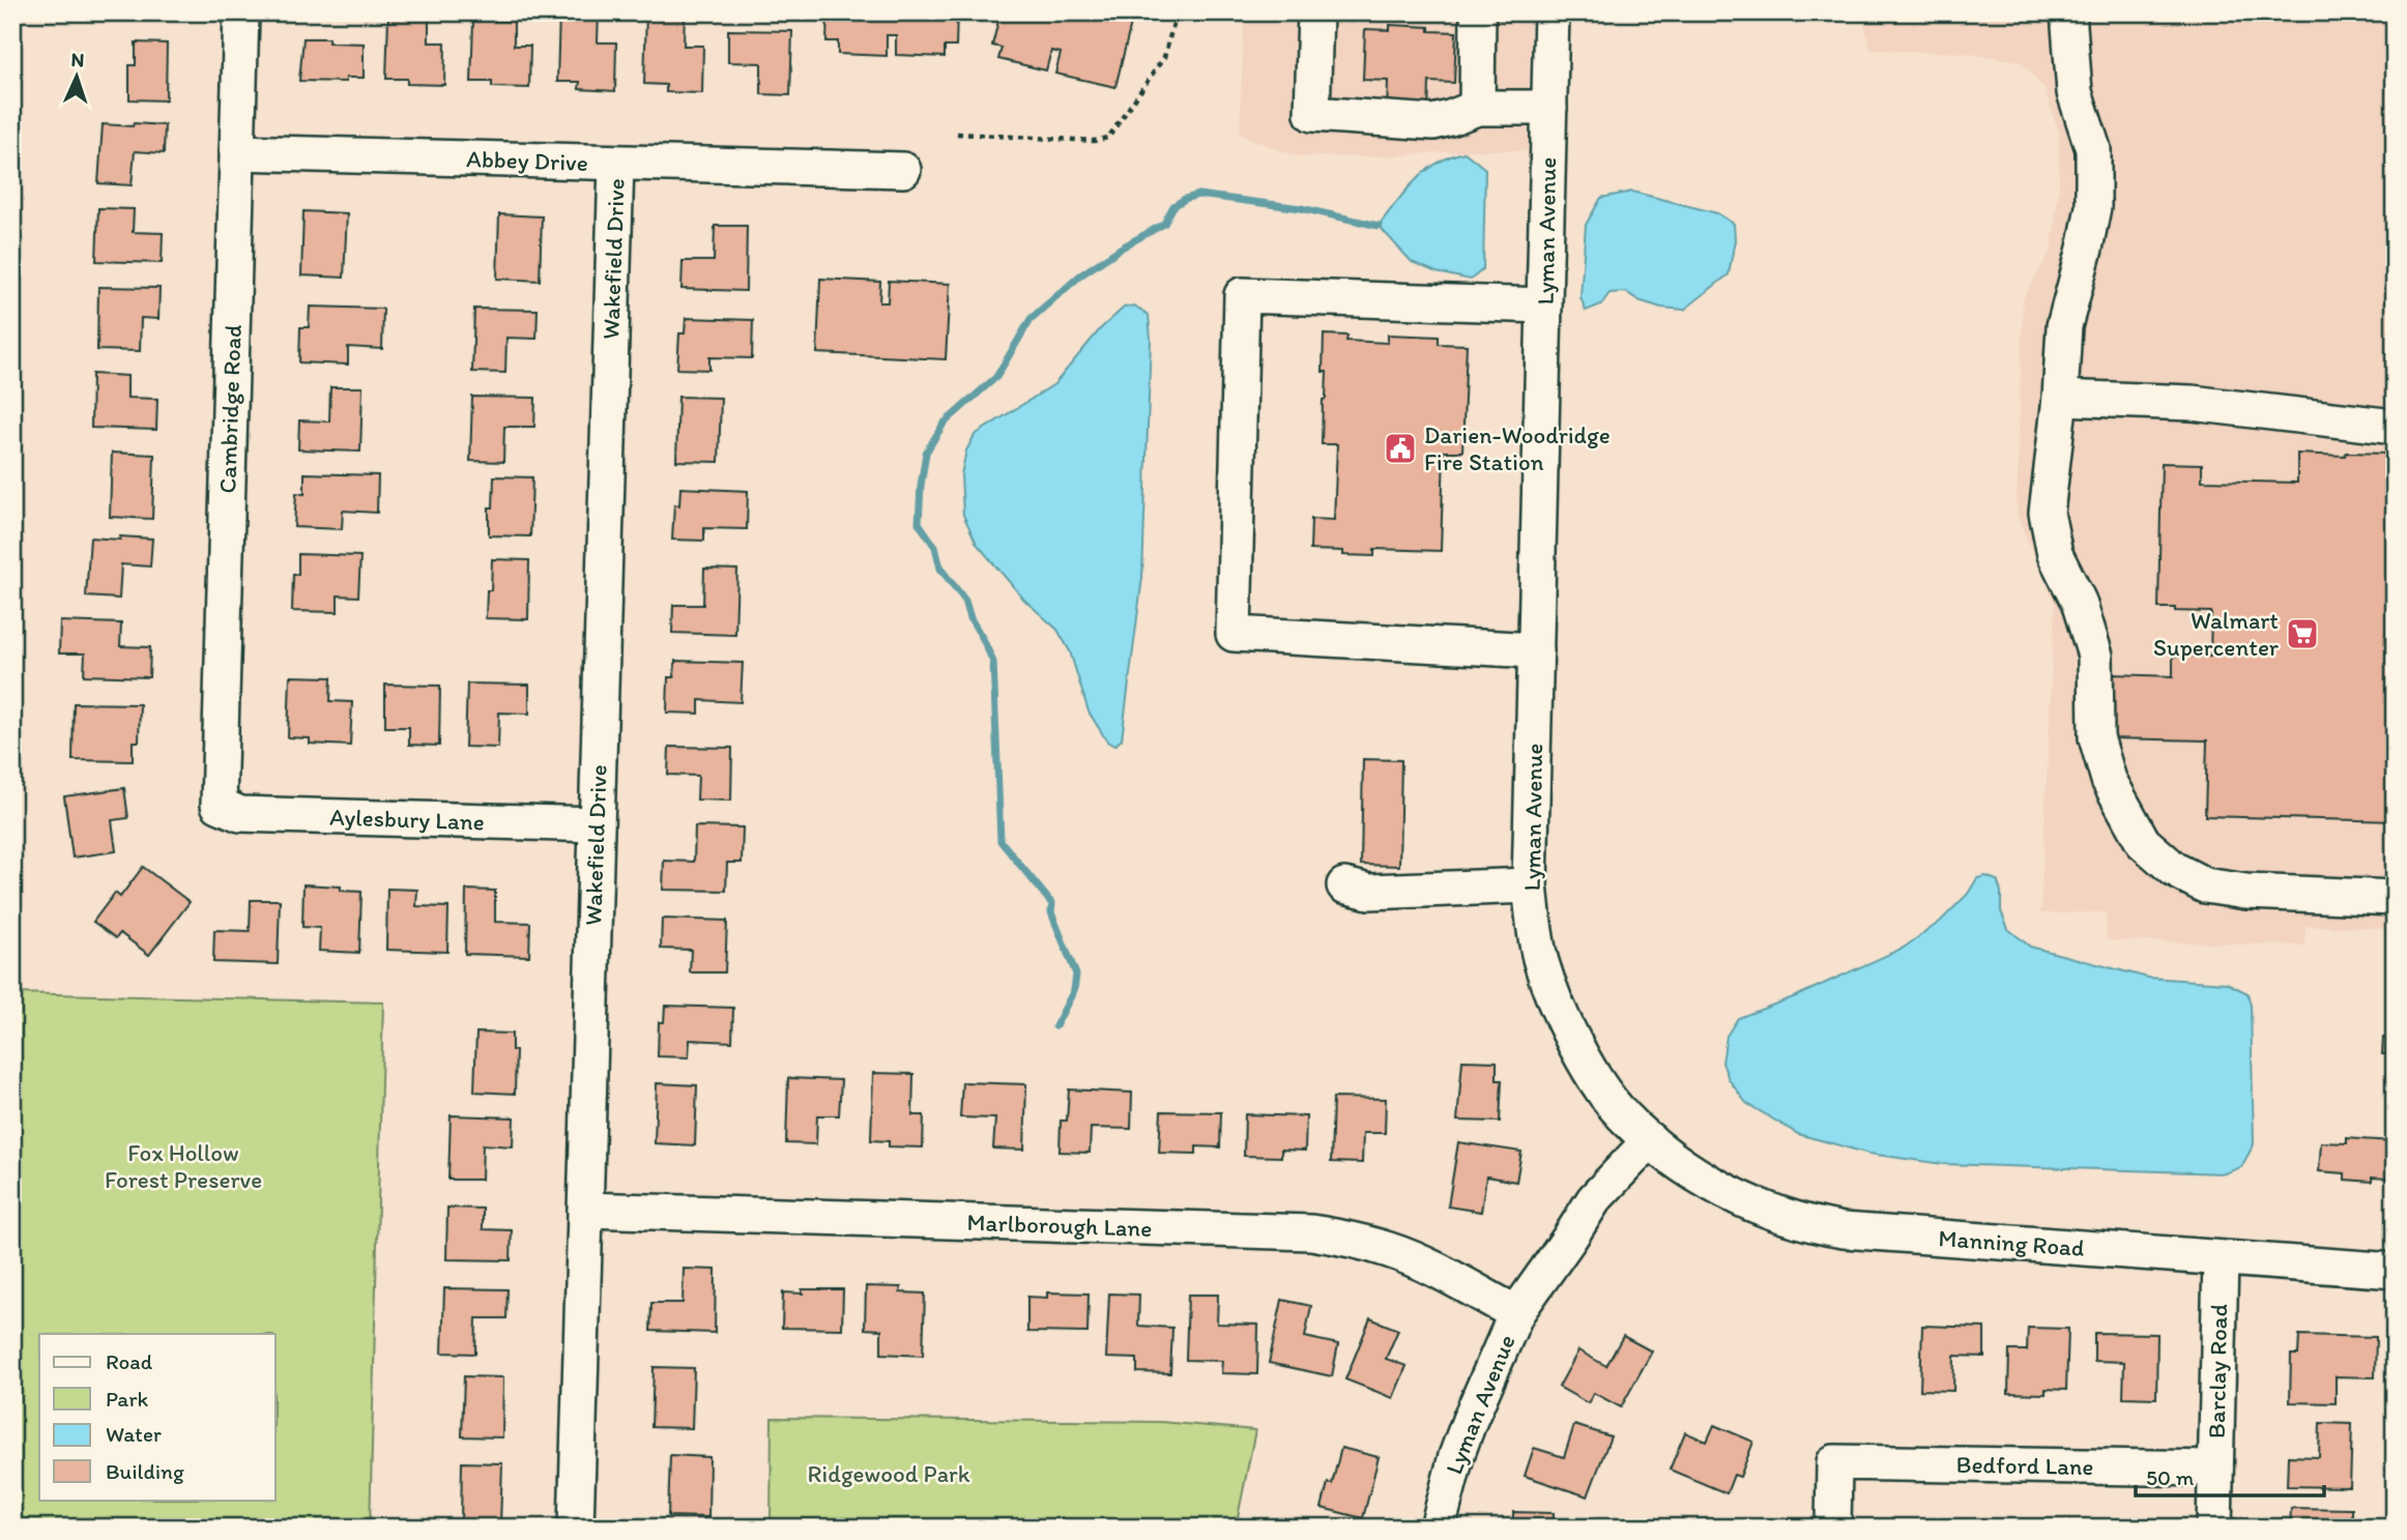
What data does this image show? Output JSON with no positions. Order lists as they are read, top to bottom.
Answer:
{
  "streets": {
    "street": [
      "Abbey Drive",
      "Lyman Avenue",
      "Wakefield Drive",
      "Cambridge Road",
      "Aylesbury Lane",
      "Marlborough Lane",
      "Manning Road",
      "Barclay Road",
      "Bedford Lane"
    ]
  },
  "crossings": [
    ["Abbey Drive", "Wakefield Drive"],
    ["Abbey Drive", "Cambridge Road"],
    ["Lyman Avenue", "Marlborough Lane"],
    ["Lyman Avenue", "Manning Road"],
    ["Wakefield Drive", "Aylesbury Lane"],
    ["Wakefield Drive", "Marlborough Lane"],
    ["Cambridge Road", "Aylesbury Lane"],
    ["Manning Road", "Barclay Road"],
    ["Barclay Road", "Bedford Lane"]
  ],
  "parks": ["Fox Hollow Forest Preserve", "Ridgewood Park"],
  "places": {
    "public building": ["Darien-Woodridge Fire Station"],
    "supermarket": ["Walmart Supercenter"]
  },
  "legend": [
    "Road",
    "Park",
    "Water",
    "Building"
  ],
  "scale_bar": "50 m",
  "north": "top"
}
